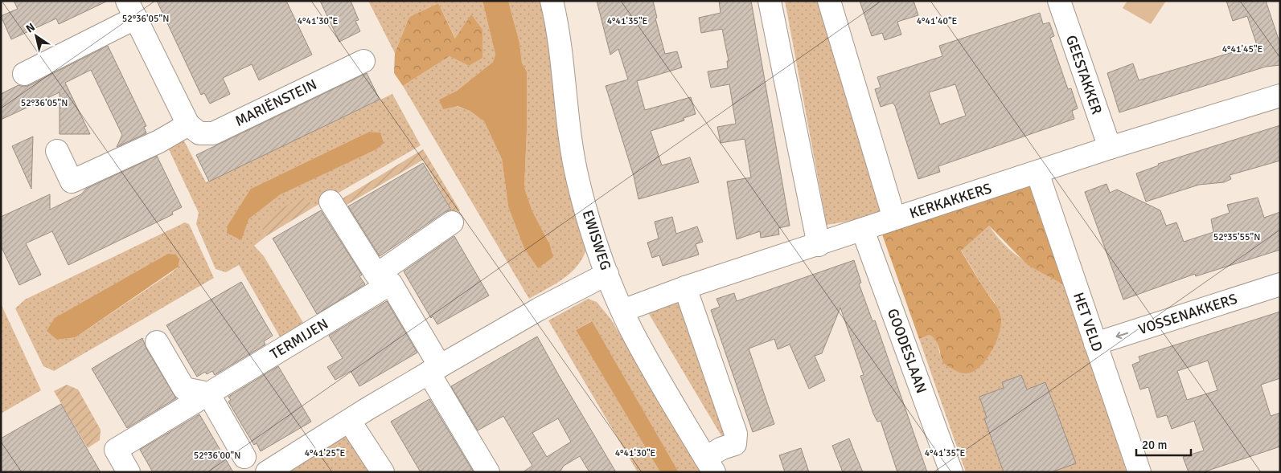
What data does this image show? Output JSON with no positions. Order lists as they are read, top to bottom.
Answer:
{
  "streets": {
    "street": [
      "GEESTAKKER",
      "MARIËNSTEIN",
      "KERKAKKERS",
      "EWISWEG",
      "VOSSENAKKERS",
      "HET VELD",
      "TERMIJEN",
      "GOODESLAAN"
    ]
  },
  "crossings": [
    ["GEESTAKKER", "KERKAKKERS"],
    ["KERKAKKERS", "EWISWEG"],
    ["KERKAKKERS", "HET VELD"],
    ["KERKAKKERS", "GOODESLAAN"],
    ["VOSSENAKKERS", "HET VELD"]
  ],
  "one_way": ["VOSSENAKKERS"],
  "scale_bar": "20 m",
  "north": "top left",
  "coordinates": [
    "52°36'05\"N",
    "4°41'30\"E",
    "4°41'35\"E",
    "4°41'40\"E",
    "4°41'45\"E",
    "52°35'55\"N",
    "4°41'25\"E",
    "52°36'00\"N"
  ]
}
